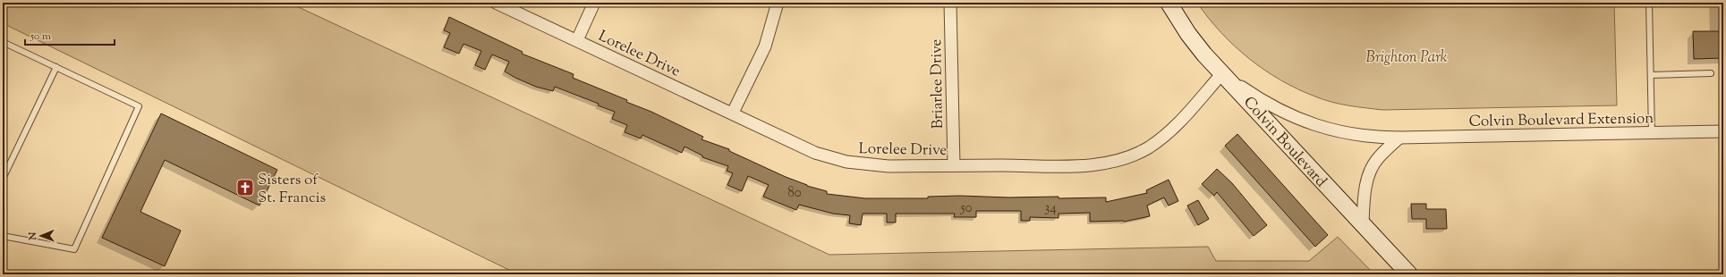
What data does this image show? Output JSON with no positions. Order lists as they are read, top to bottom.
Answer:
{
  "streets": {
    "street": [
      "Lorelee Drive",
      "Briarlee Drive",
      "Colvin Boulevard Extension",
      "Colvin Boulevard"
    ]
  },
  "crossings": [
    ["Lorelee Drive", "Briarlee Drive"],
    ["Lorelee Drive", "Colvin Boulevard Extension"],
    ["Lorelee Drive", "Colvin Boulevard"],
    ["Colvin Boulevard Extension", "Colvin Boulevard"]
  ],
  "parks": ["Brighton Park"],
  "places": {
    "church": ["Sisters of St. Francis"]
  },
  "house_numbers": ["80", "50", "34"],
  "scale_bar": "50 m",
  "north": "left"
}
